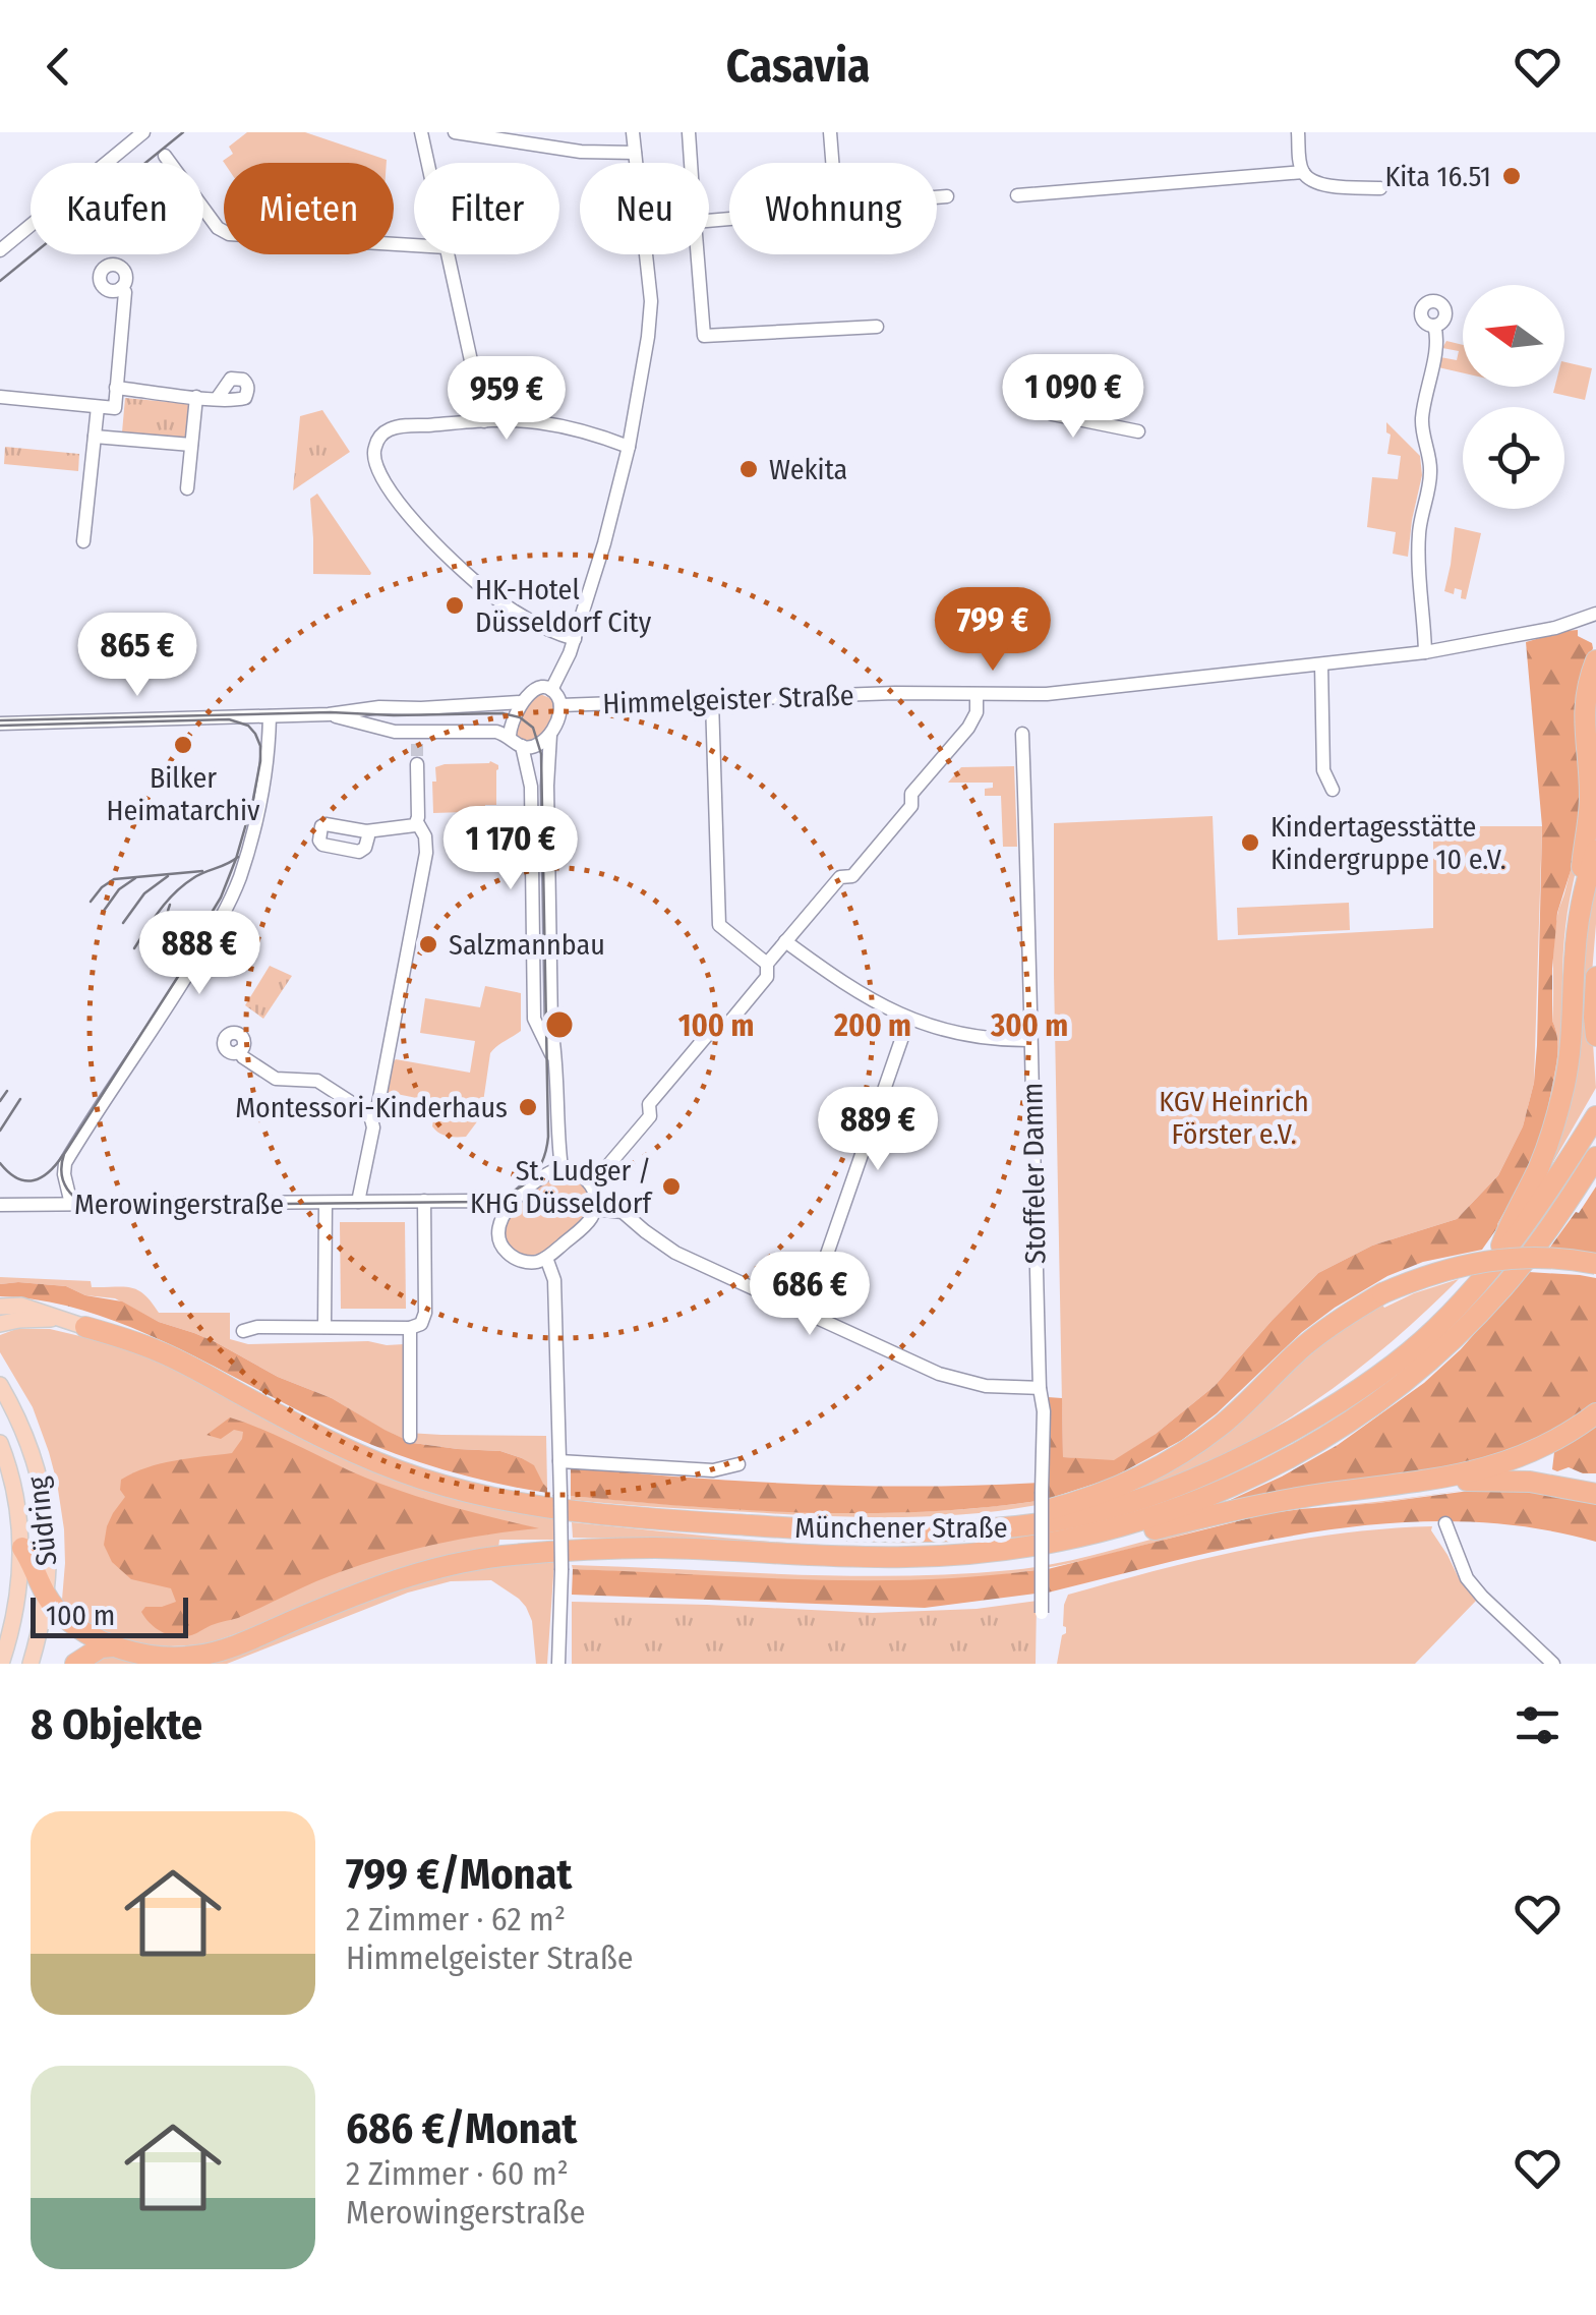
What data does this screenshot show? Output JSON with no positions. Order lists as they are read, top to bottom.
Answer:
{
  "streets": {
    "highway": ["Münchener Straße"],
    "main road": ["Südring"],
    "street": ["Himmelgeister Straße", "Stoffeler Damm", "Merowingerstraße"]
  },
  "crossings": [
    ["Himmelgeister Straße", "Merowingerstraße"],
    ["Südring", "Münchener Straße"]
  ],
  "parks": ["KGV Heinrich Förster e.V."],
  "places": [
    "Kita 16.51",
    "Wekita",
    "HK-Hotel Düsseldorf City",
    "Bilker Heimatarchiv",
    "Kindertagesstätte Kindergruppe 10 e.V.",
    "Salzmannbau",
    "Montessori-Kinderhaus",
    "St. Ludger / KHG Düsseldorf"
  ],
  "scale_bar": "100 m",
  "north": "left",
  "page": {
    "header": "Casavia",
    "chip": [
      "Kaufen",
      "Mieten",
      "Filter",
      "Neu",
      "Wohnung"
    ],
    "price": [
      "1 090 €",
      "959 €",
      "799 €",
      "865 €",
      "1 170 €",
      "888 €",
      "889 €",
      "686 €"
    ],
    "scale": "100 m",
    "heading": "8 Objekte",
    "list": [
      {
        "name": "799 €/Monat",
        "note": "2 Zimmer · 62 m² · Himmelgeister Straße"
      },
      {
        "name": "686 €/Monat",
        "note": "2 Zimmer · 60 m² · Merowingerstraße"
      }
    ]
  },
  "rings": ["100 m", "200 m", "300 m"]
}
